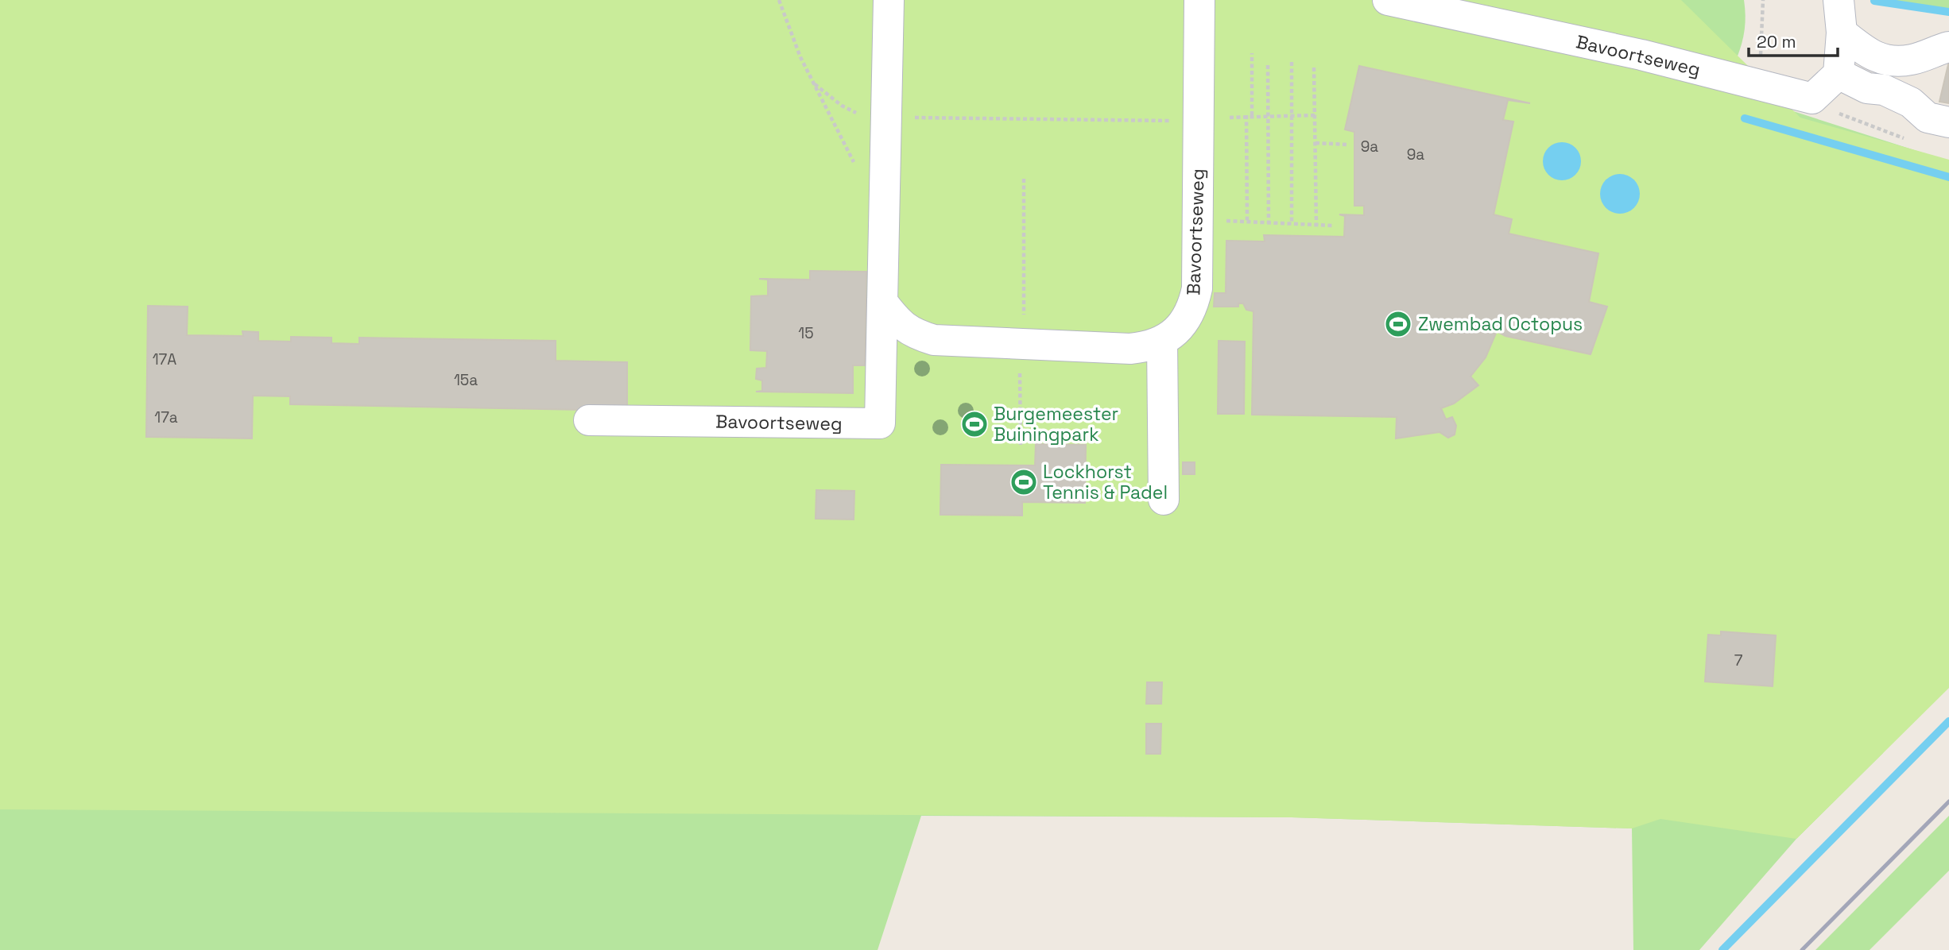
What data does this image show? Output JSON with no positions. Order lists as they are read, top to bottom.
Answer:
{
  "streets": {
    "street": ["Bavoortseweg"]
  },
  "places": {
    "sports": ["Zwembad Octopus", "Burgemeester Buiningpark", "Lockhorst Tennis & Padel"]
  },
  "house_numbers": [
    "9a",
    "9a",
    "15",
    "17A",
    "15a",
    "17a",
    "7"
  ],
  "scale_bar": "20 m"
}
